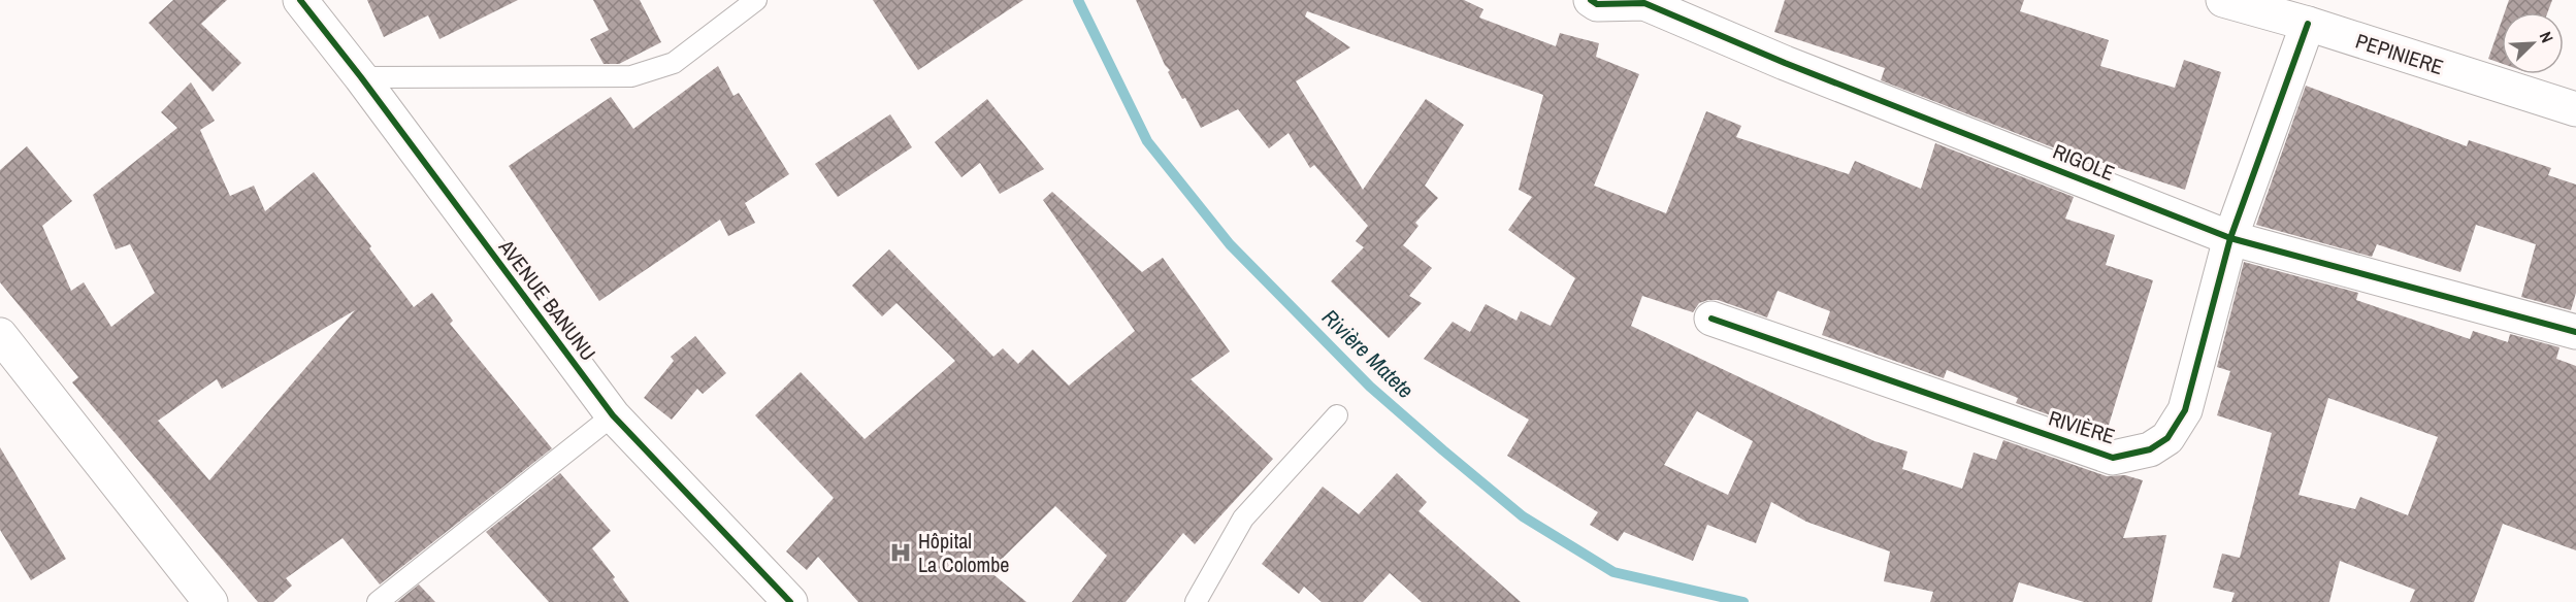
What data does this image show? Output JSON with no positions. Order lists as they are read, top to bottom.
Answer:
{
  "streets": {
    "street": [
      "PEPINIERE",
      "RIGOLE",
      "AVENUE BANUNU",
      "RIVIÈRE"
    ]
  },
  "crossings": [
    ["PEPINIERE", "RIVIÈRE"],
    ["RIGOLE", "RIVIÈRE"]
  ],
  "water": ["Rivière Matete"],
  "places": {
    "hospital": ["Hôpital La Colombe"]
  },
  "north": "top right"
}
